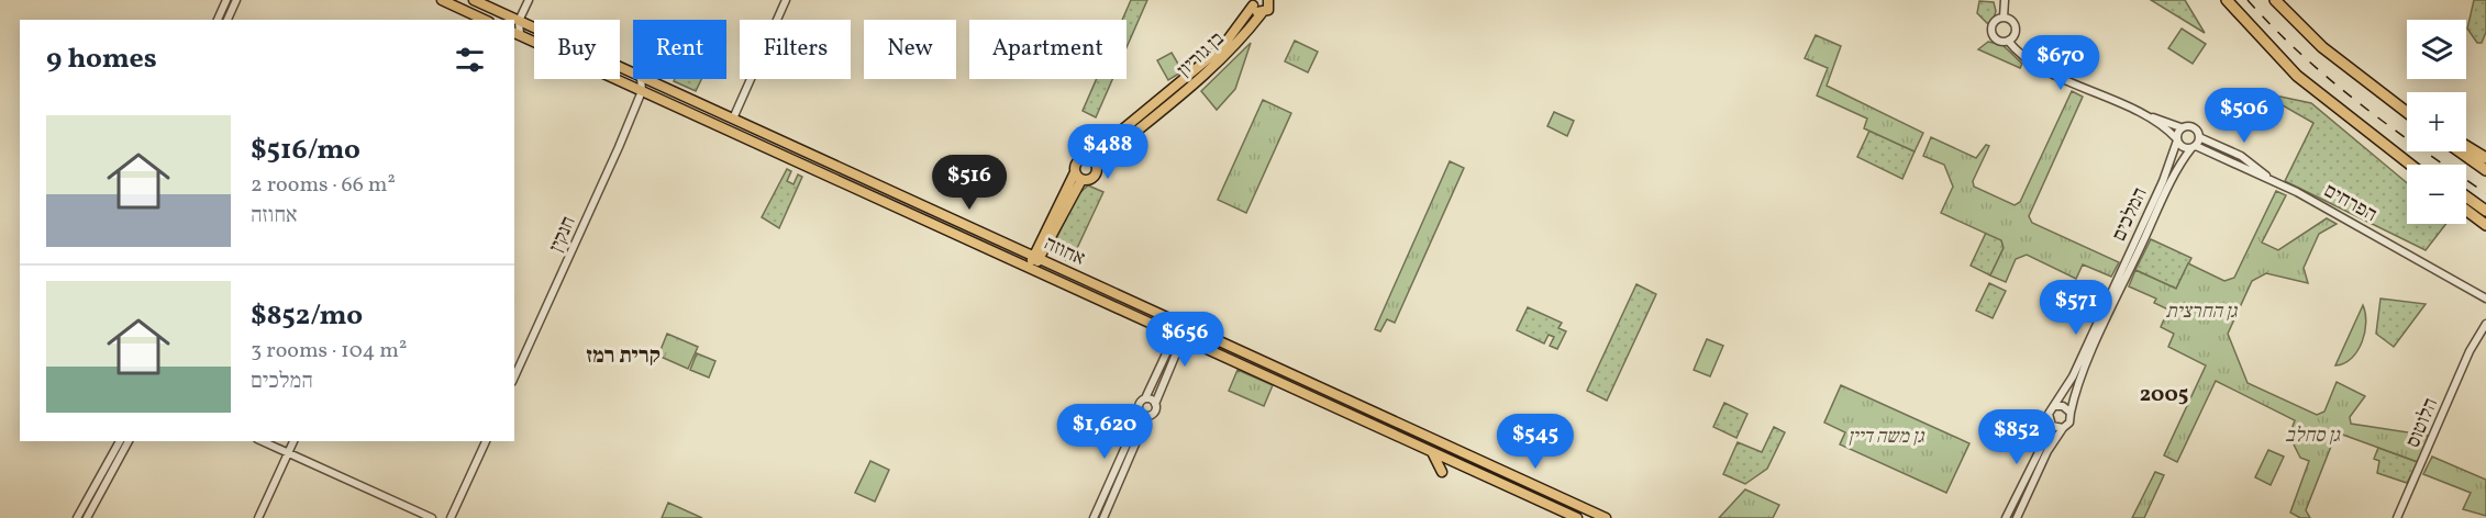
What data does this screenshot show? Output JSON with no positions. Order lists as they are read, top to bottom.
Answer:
{
  "streets": {
    "main road": ["בן גוריון", "אחוזה"],
    "street": [
      "הפרחים",
      "המלכים",
      "חנקין",
      "הלוטוס"
    ]
  },
  "crossings": [
    ["הפרחים", "המלכים"],
    ["חנקין", "אחוזה"]
  ],
  "districts": ["קרית רמז", "2005"],
  "parks": ["גן החרצית", "גן סחלב", "גן משה דיין"],
  "page": {
    "map_buttons": ["+", "−"],
    "chip": [
      "Buy",
      "Rent",
      "Filters",
      "New",
      "Apartment"
    ],
    "heading": "9 homes",
    "price": [
      "$670",
      "$506",
      "$488",
      "$516",
      "$571",
      "$656",
      "$1,620",
      "$852",
      "$545"
    ],
    "list": [
      {
        "name": "$516/mo",
        "note": "2 rooms · 66 m² · אחוזה"
      },
      {
        "name": "$852/mo",
        "note": "3 rooms · 104 m² · המלכים"
      }
    ]
  }
}
